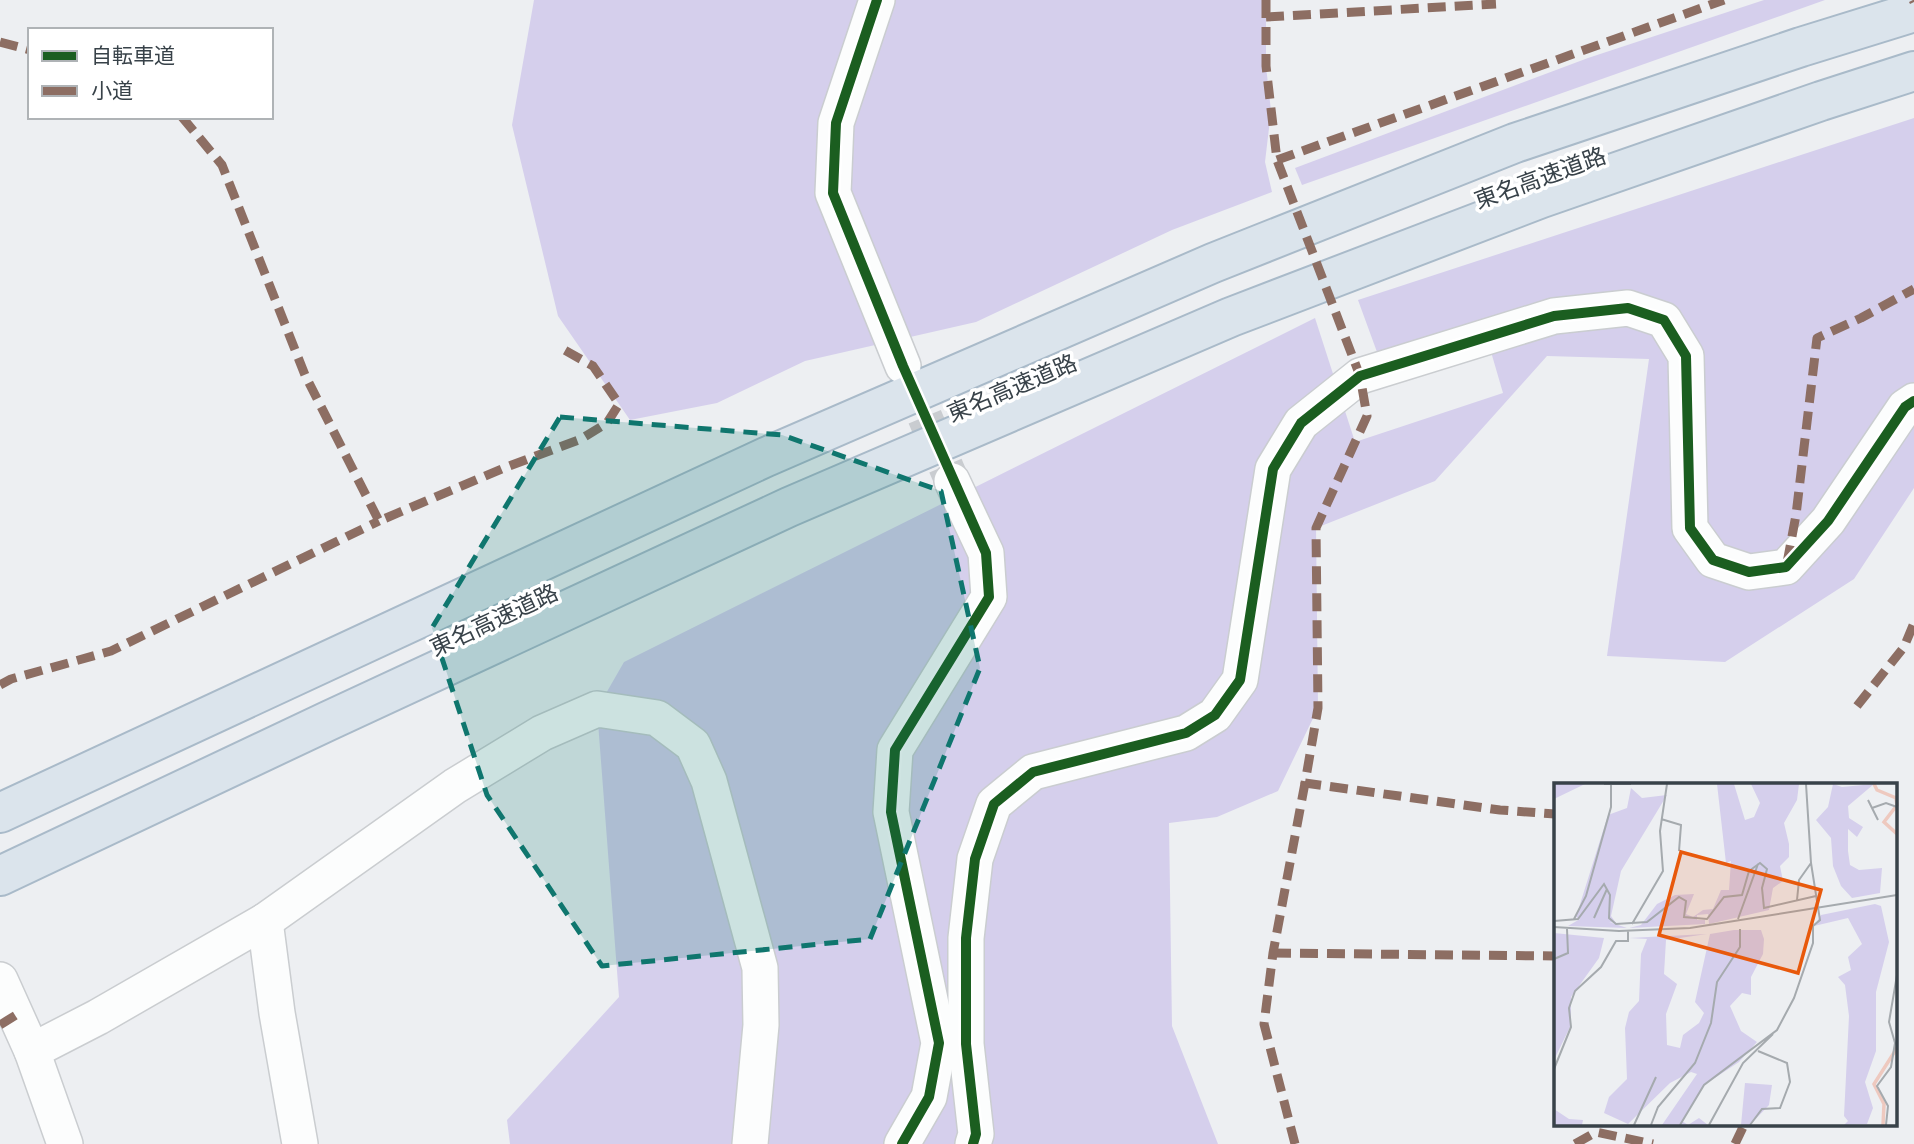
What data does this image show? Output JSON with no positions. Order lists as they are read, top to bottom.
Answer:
{
  "streets": {
    "highway": ["東名高速道路"]
  },
  "legend": ["自転車道", "小道"]
}
